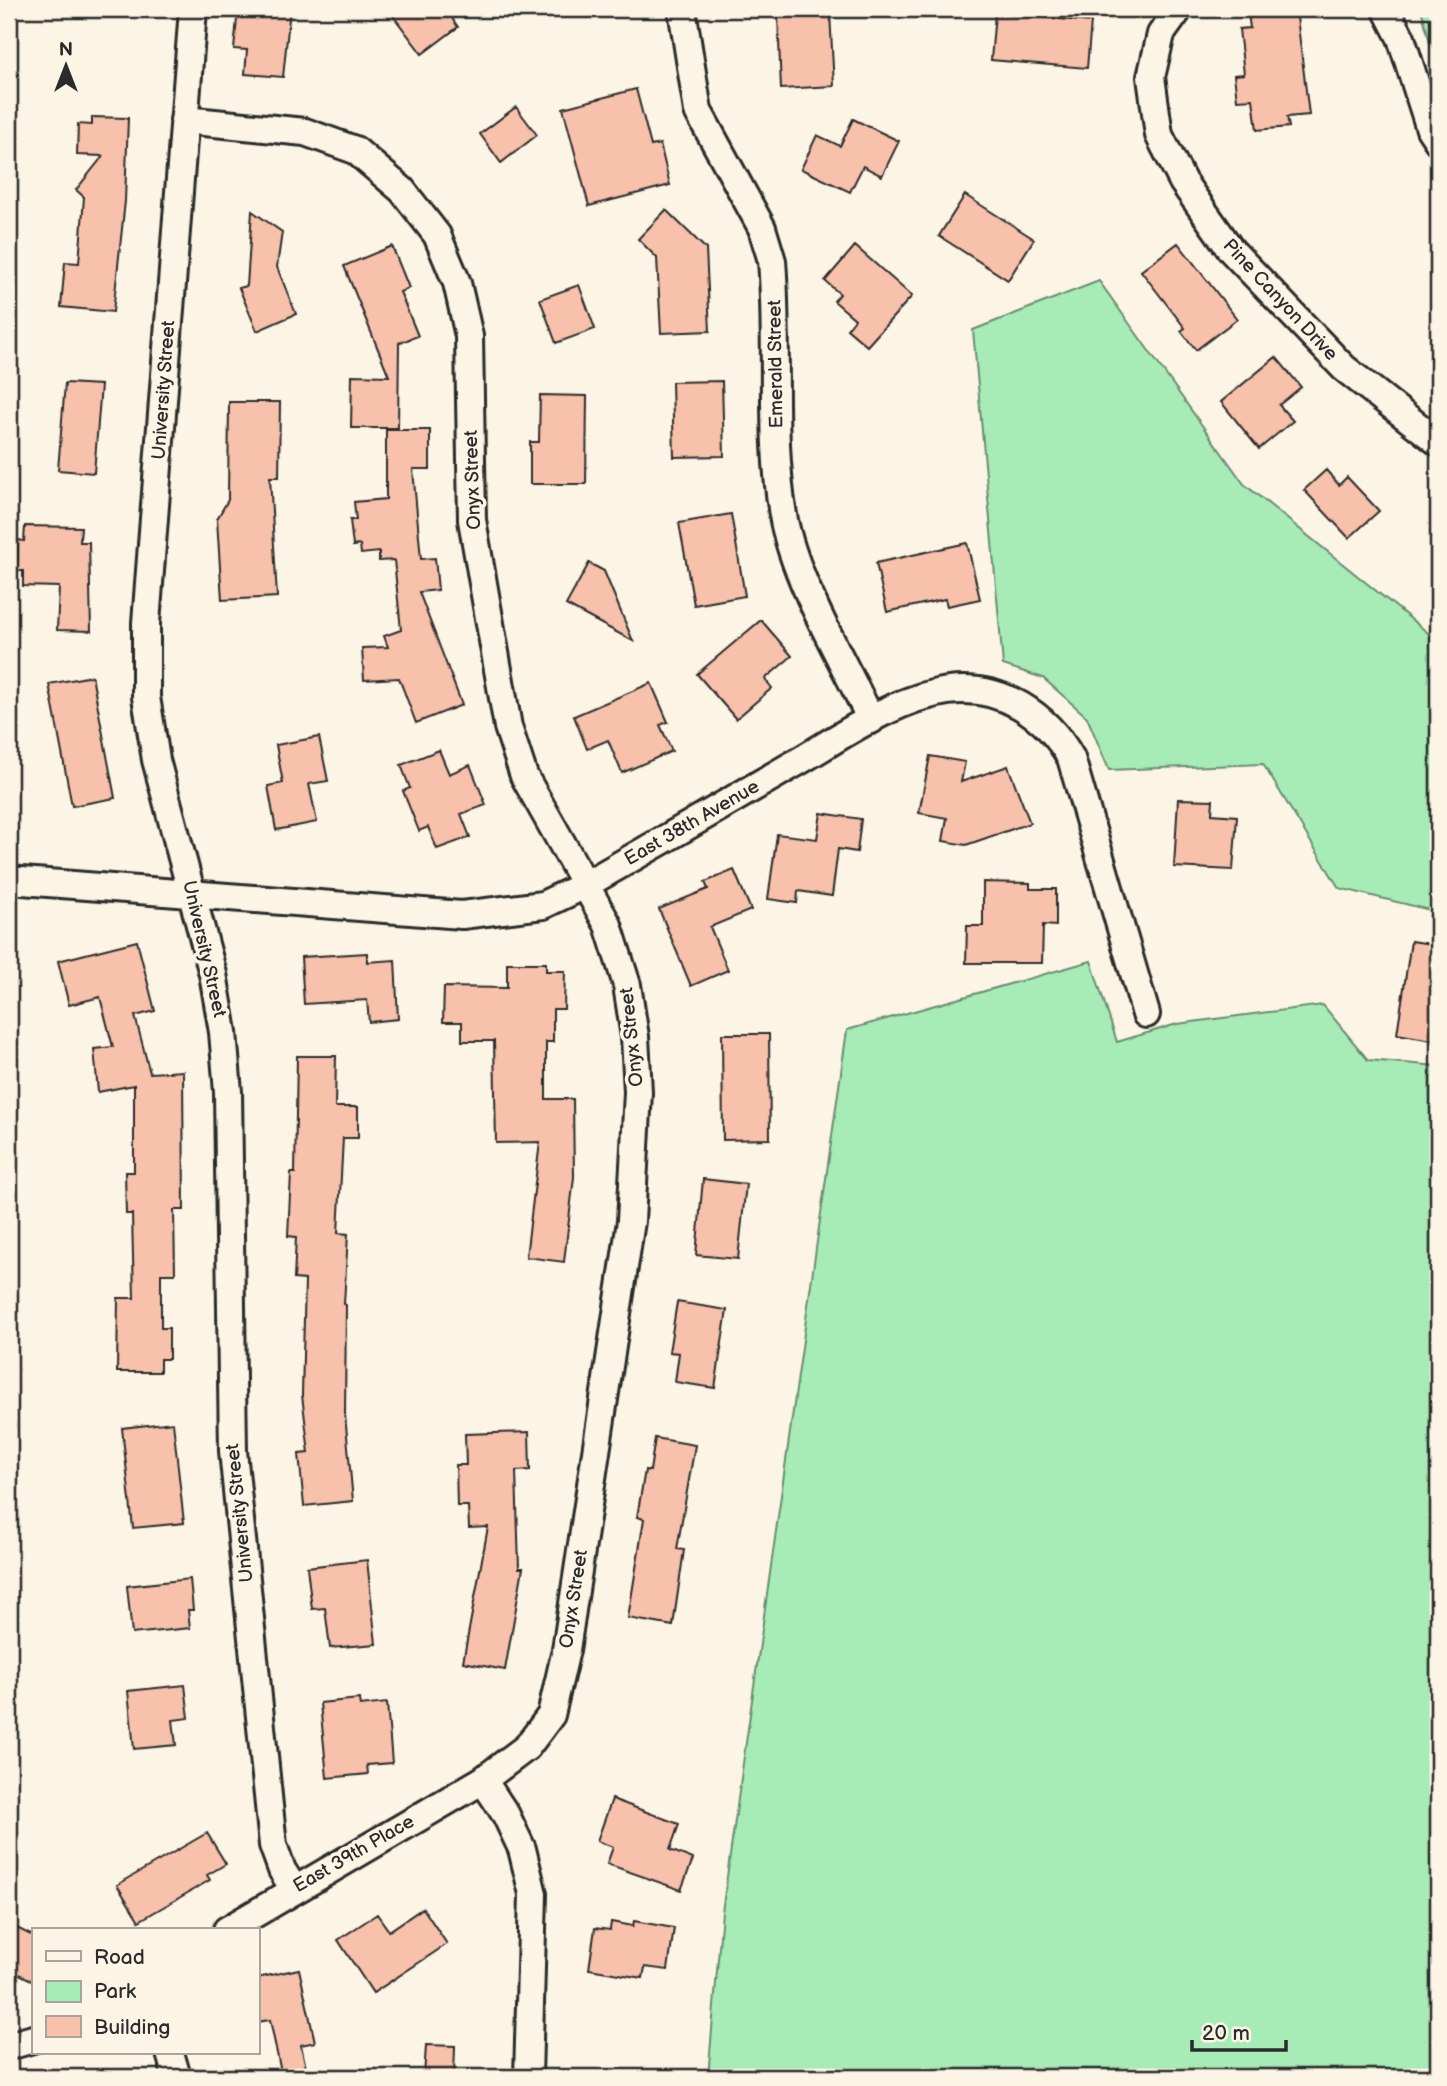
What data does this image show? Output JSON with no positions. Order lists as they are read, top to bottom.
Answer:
{
  "streets": {
    "street": [
      "Pine Canyon Drive",
      "Emerald Street",
      "University Street",
      "Onyx Street",
      "East 38th Avenue",
      "East 39th Place"
    ]
  },
  "crossings": [
    ["Emerald Street", "East 38th Avenue"],
    ["University Street", "Onyx Street"],
    ["University Street", "East 38th Avenue"],
    ["University Street", "East 39th Place"],
    ["Onyx Street", "East 38th Avenue"],
    ["Onyx Street", "East 39th Place"]
  ],
  "legend": ["Road", "Park", "Building"],
  "scale_bar": "20 m",
  "north": "top"
}
